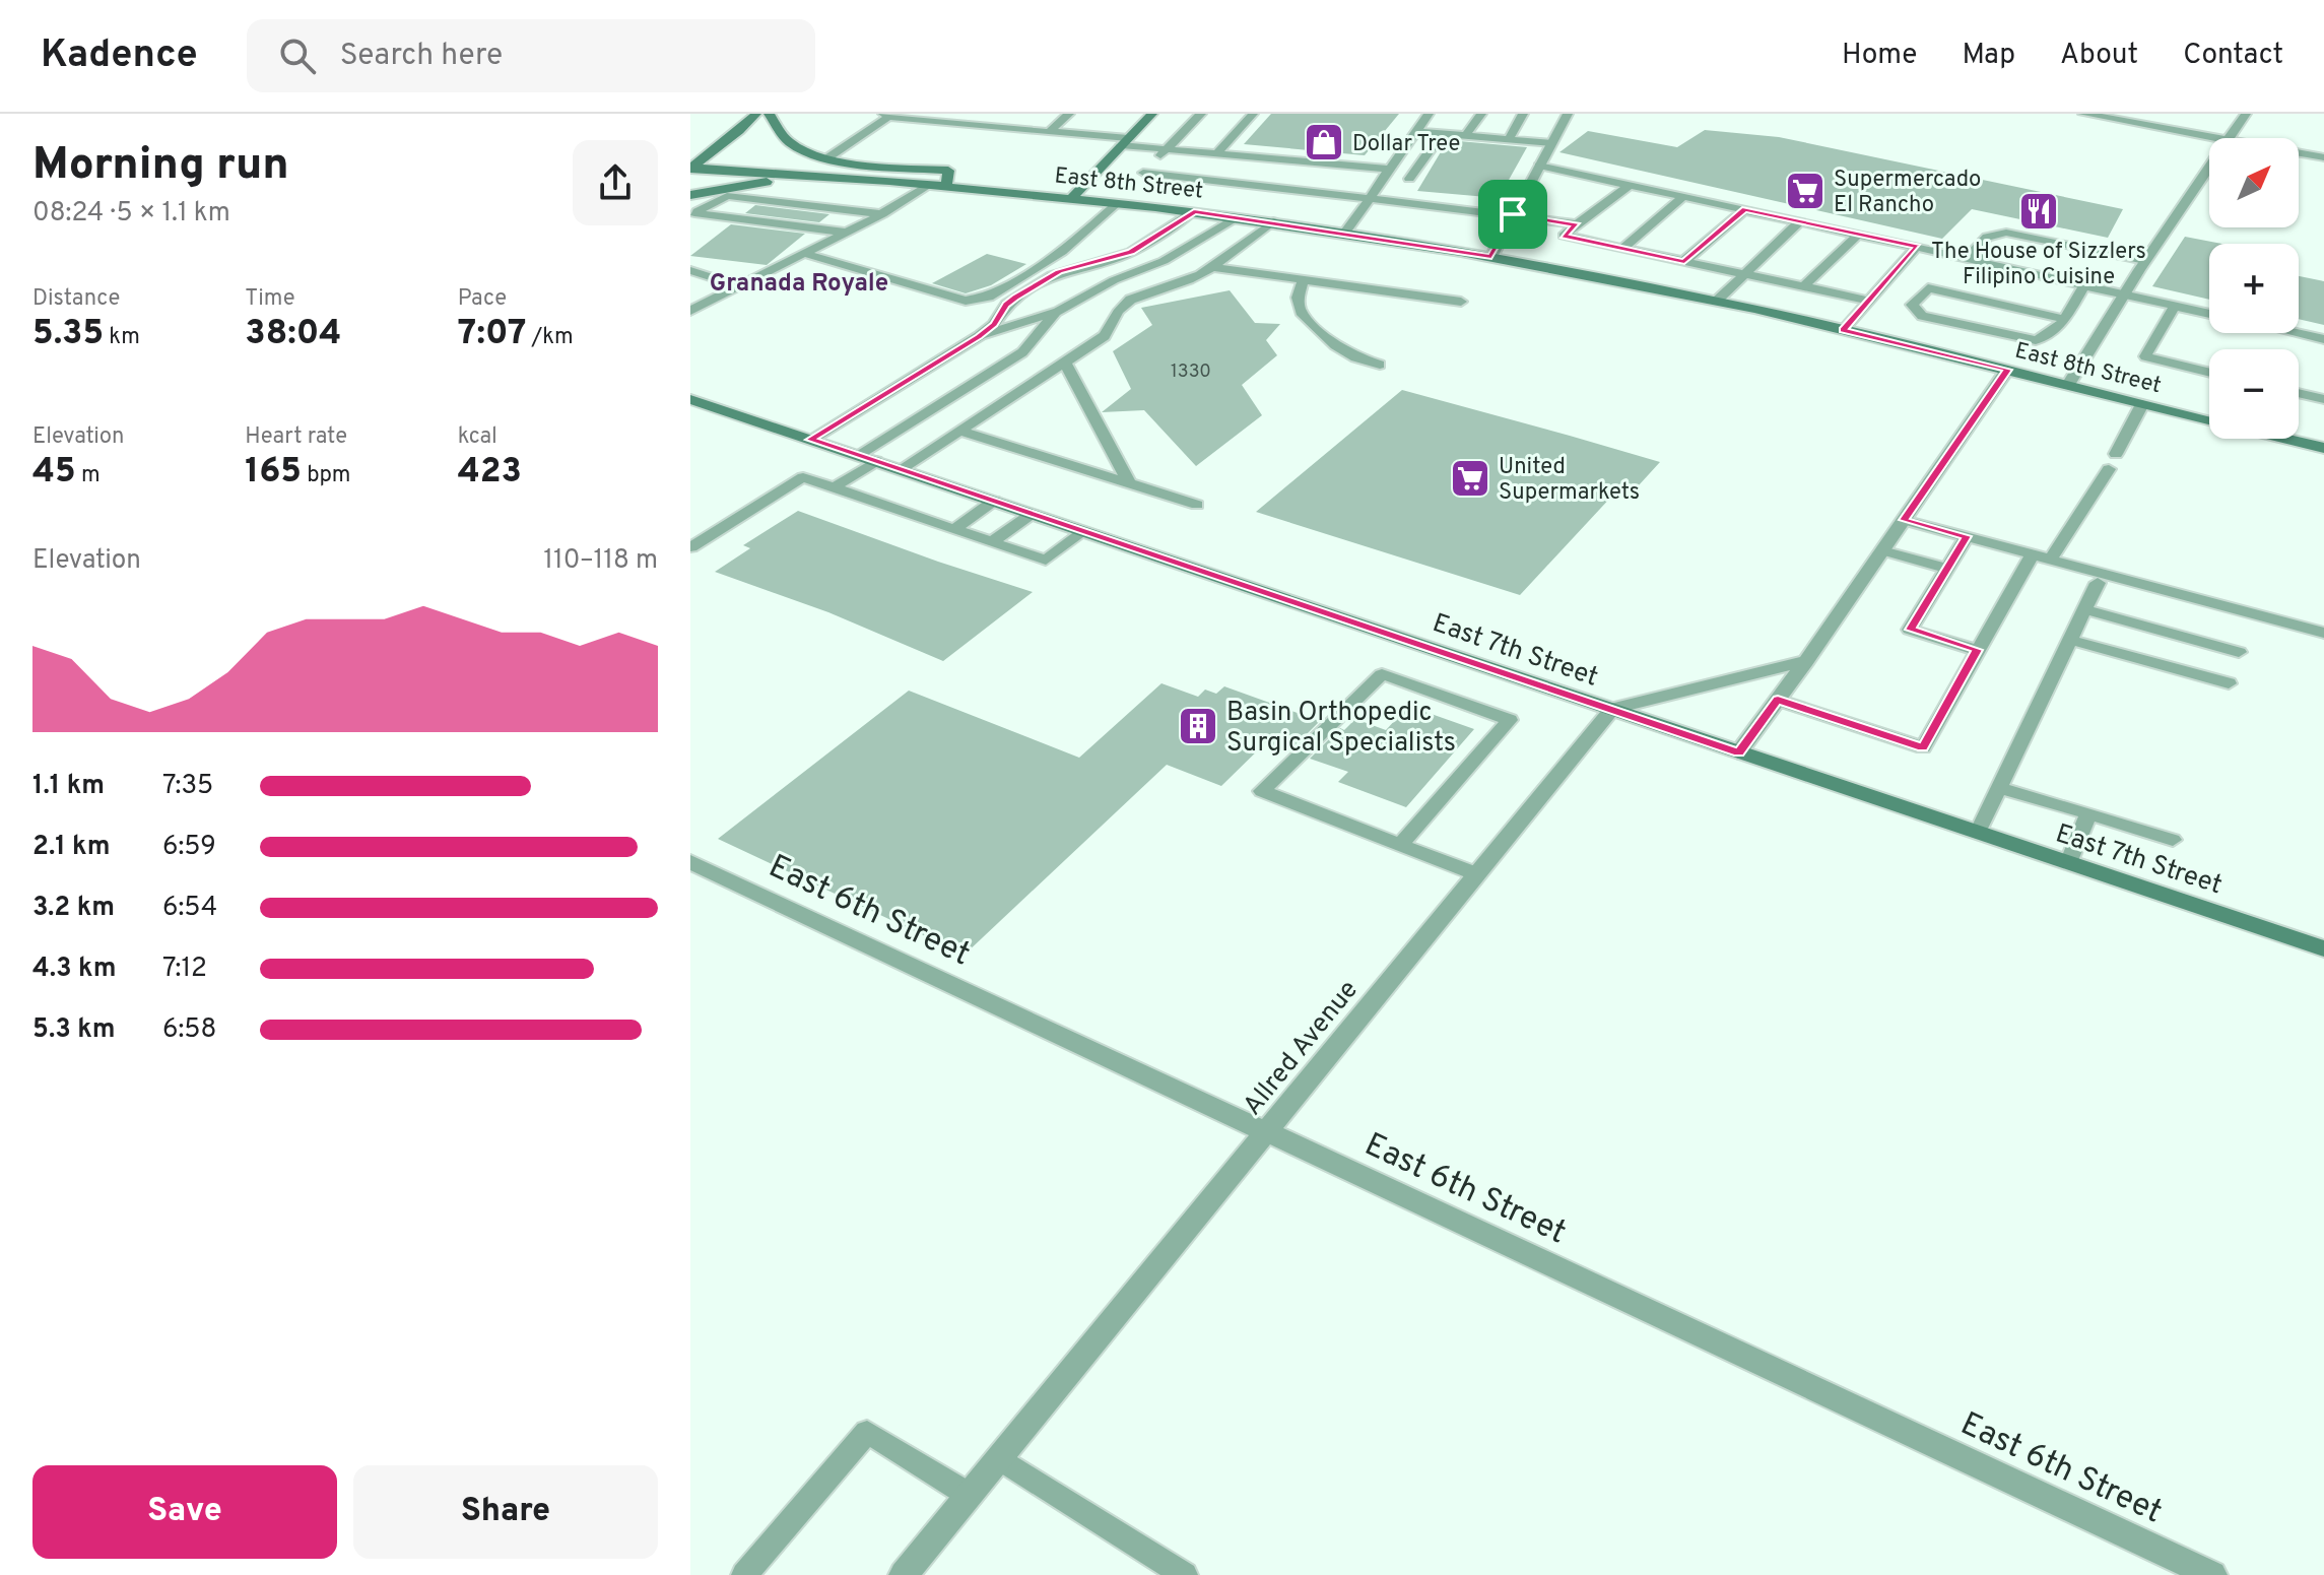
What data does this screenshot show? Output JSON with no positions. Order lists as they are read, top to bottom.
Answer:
{
  "streets": {
    "main road": ["East 8th Street", "East 7th Street"],
    "street": ["East 6th Street", "Allred Avenue"]
  },
  "crossings": [
    ["East 7th Street", "Allred Avenue"],
    ["East 6th Street", "Allred Avenue"]
  ],
  "districts": ["Granada Royale"],
  "places": {
    "shop": ["Dollar Tree"],
    "supermarket": ["Supermercado El Rancho", "United Supermarkets"],
    "restaurant": ["The House of Sizzlers Filipino Cuisine"],
    "building": ["Basin Orthopedic Surgical Specialists"]
  },
  "house_numbers": ["1330"],
  "north": "top right",
  "page": {
    "header": "Kadence",
    "search": "Search here",
    "nav": [
      "Home",
      "Map",
      "About",
      "Contact"
    ],
    "heading": ["Morning run", "08:24 · 5 × 1.1 km"],
    "map_buttons": ["+", "−"],
    "stats": [
      ["Distance", "5.35 km"],
      ["Time", "38:04"],
      ["Pace", "7:07 /km"],
      ["Elevation", "45 m"],
      ["Heart rate", "165 bpm"],
      ["kcal", "423"]
    ],
    "chart": ["Elevation", "110–118 m"],
    "list": [
      {
        "name": "1.1 km",
        "note": "7:35"
      },
      {
        "name": "2.1 km",
        "note": "6:59"
      },
      {
        "name": "3.2 km",
        "note": "6:54"
      },
      {
        "name": "4.3 km",
        "note": "7:12"
      },
      {
        "name": "5.3 km",
        "note": "6:58"
      }
    ],
    "buttons": ["Save", "Share"]
  }
}
